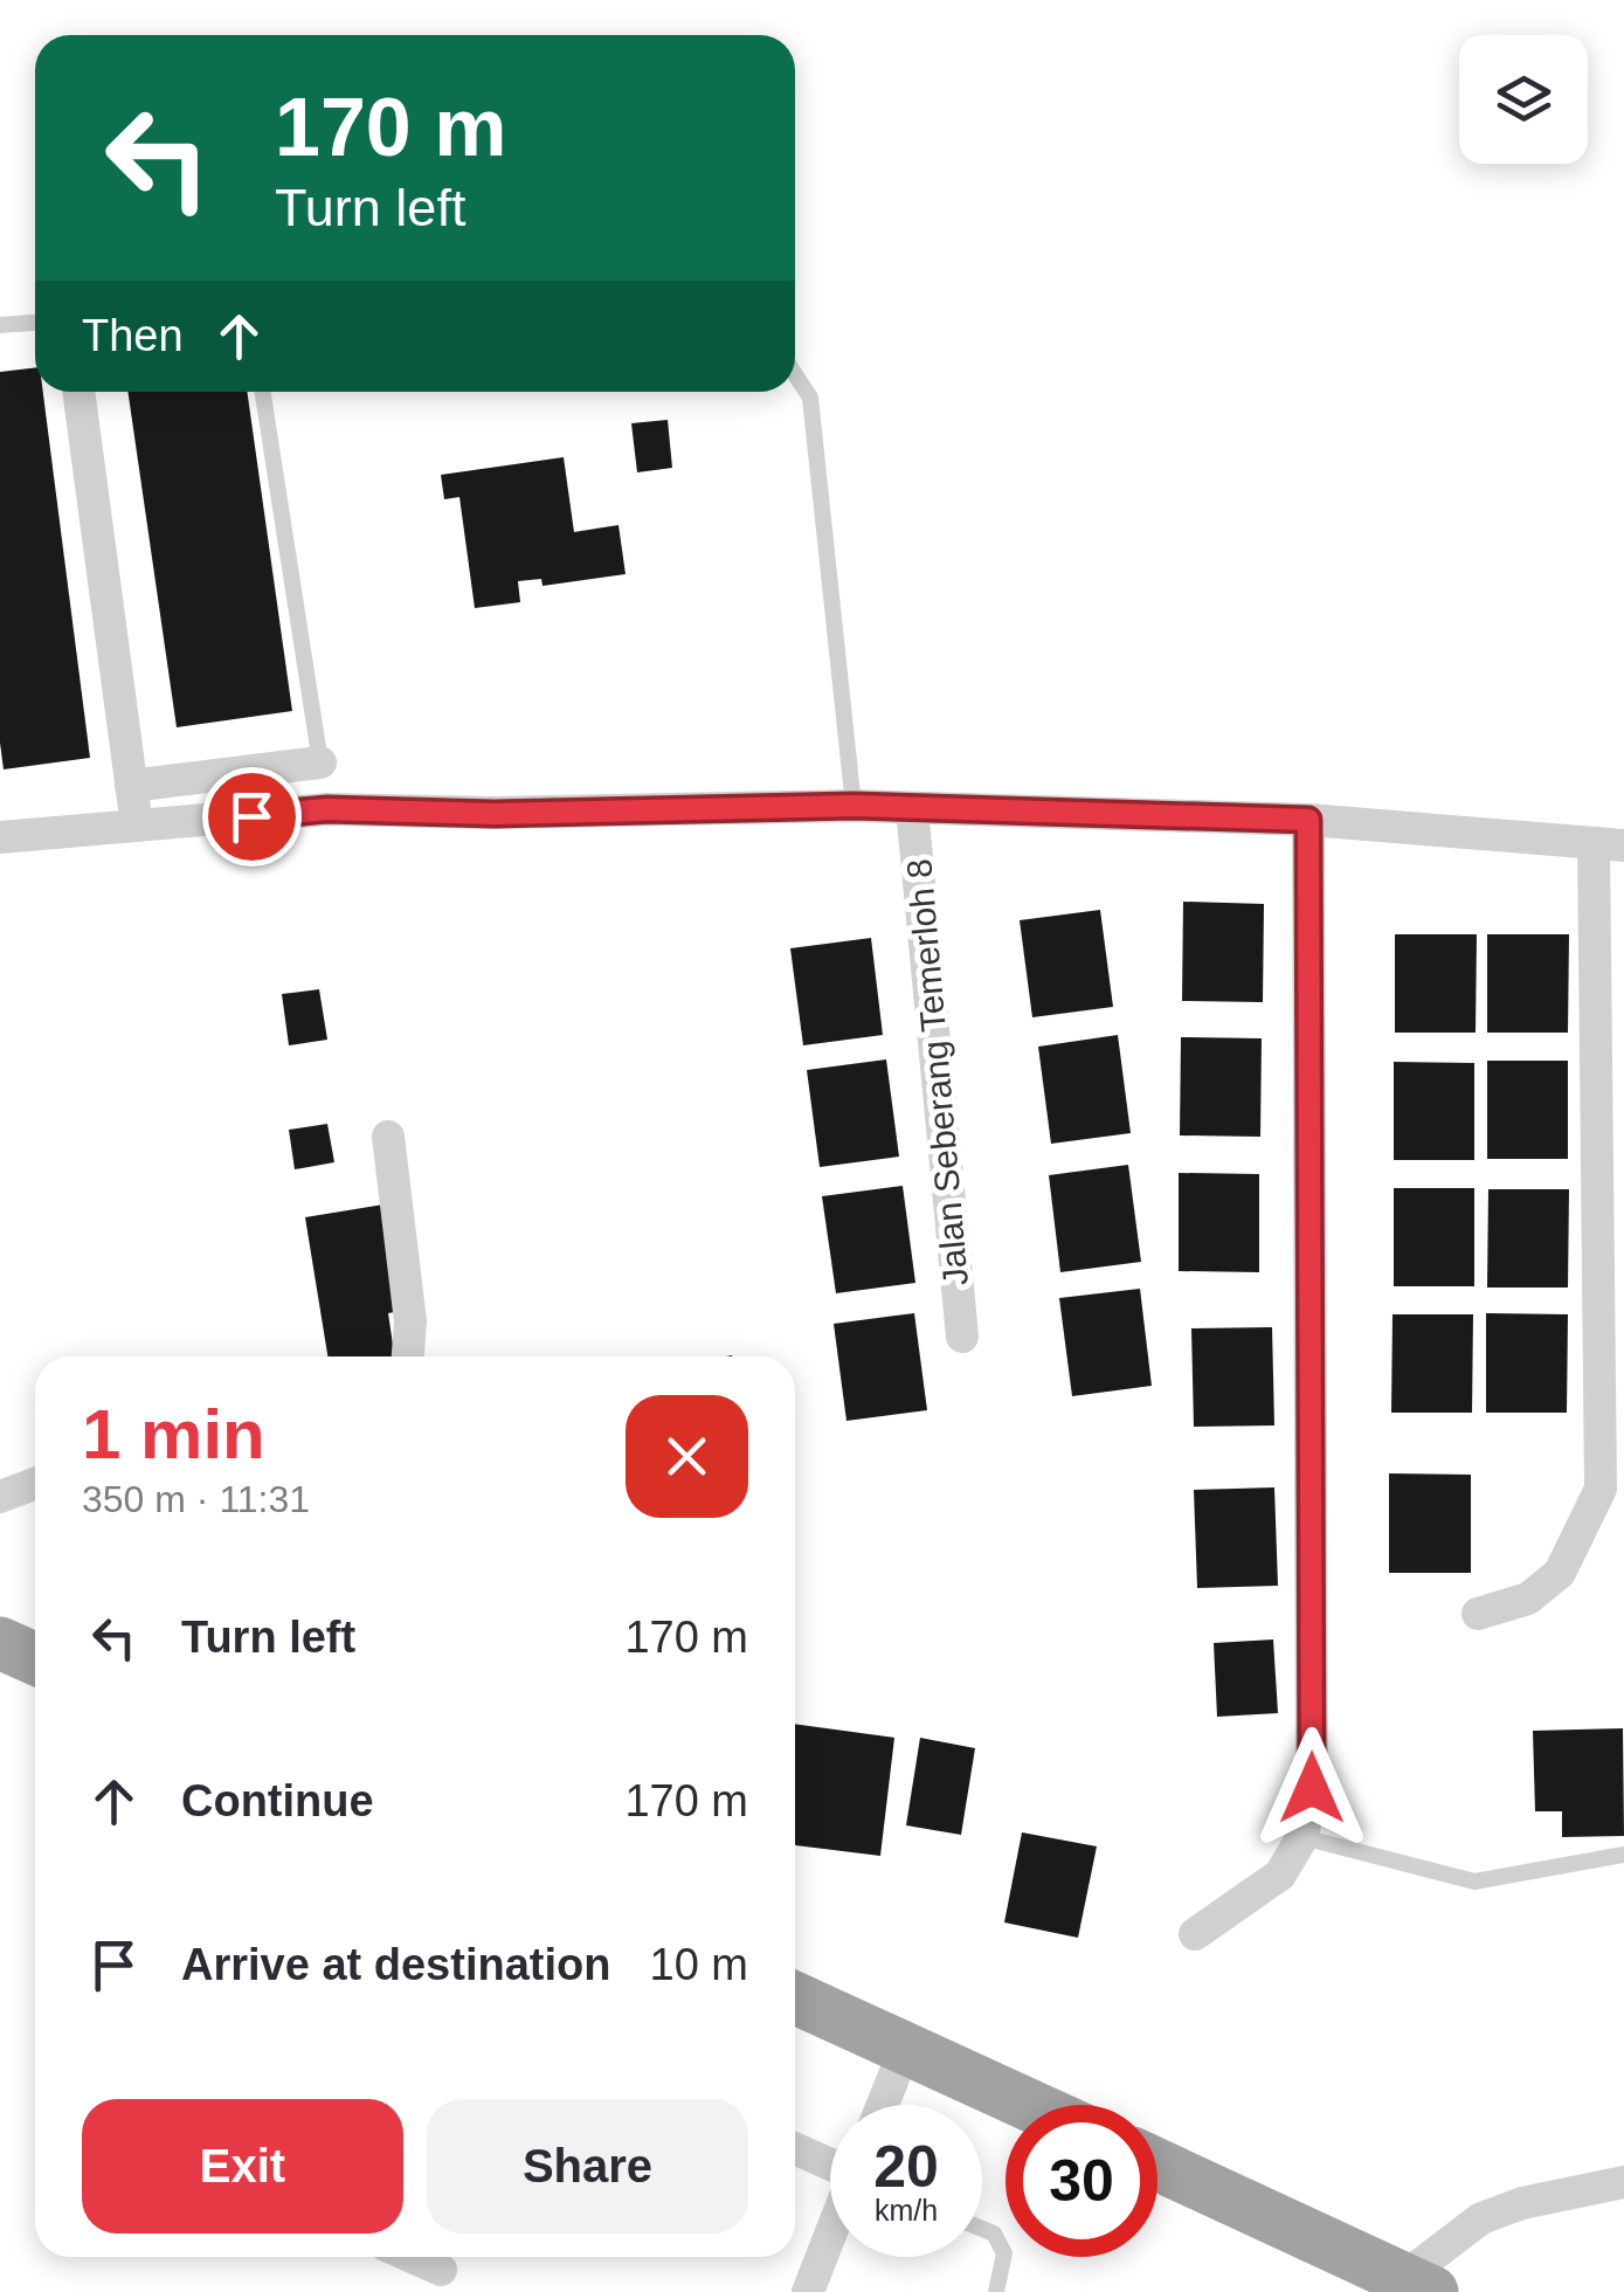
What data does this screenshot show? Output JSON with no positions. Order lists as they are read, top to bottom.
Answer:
{
  "streets": {
    "street": ["Jalan Seberang Temerloh 8"]
  },
  "page": {
    "turn": ["170 m", "Turn left"],
    "then": "Then",
    "heading": ["1 min", "350 m · 11:31"],
    "list": [
      {
        "name": "Turn left",
        "value": "170 m"
      },
      {
        "name": "Continue",
        "value": "170 m"
      },
      {
        "name": "Arrive at destination",
        "value": "10 m"
      }
    ],
    "buttons": ["Exit", "Share"],
    "speed": "20 km/h",
    "limit": "30"
  }
}
